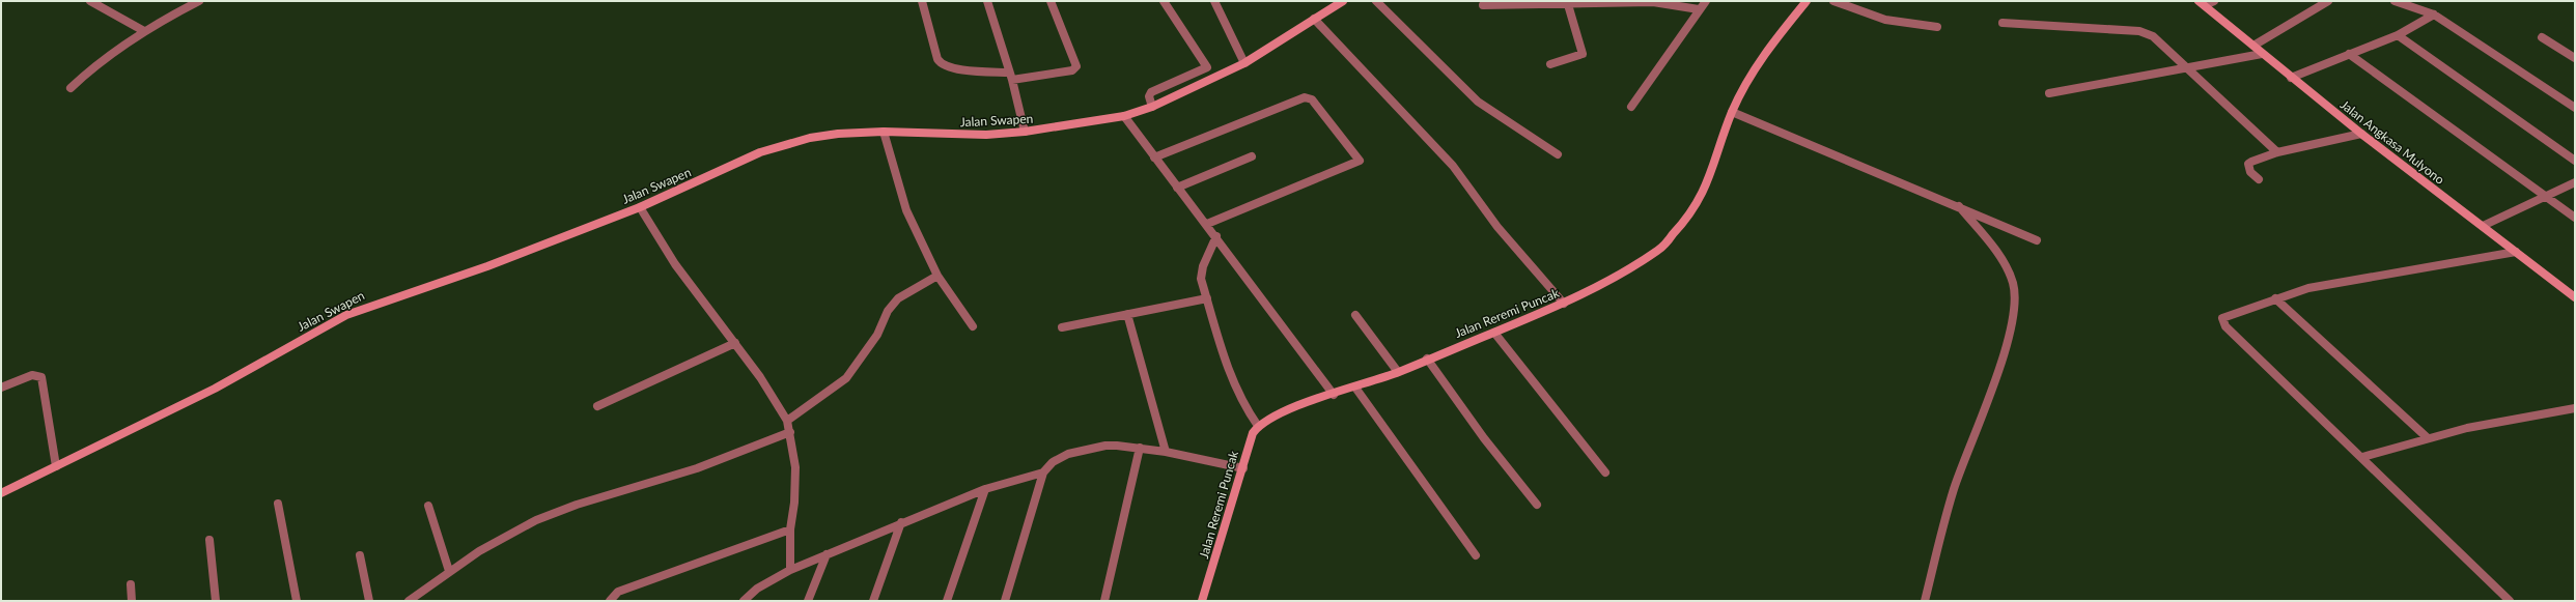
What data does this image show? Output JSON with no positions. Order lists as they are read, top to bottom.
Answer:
{
  "streets": {
    "main road": ["Jalan Swapen", "Jalan Angkasa Mulyono", "Jalan Reremi Puncak"]
  }
}
